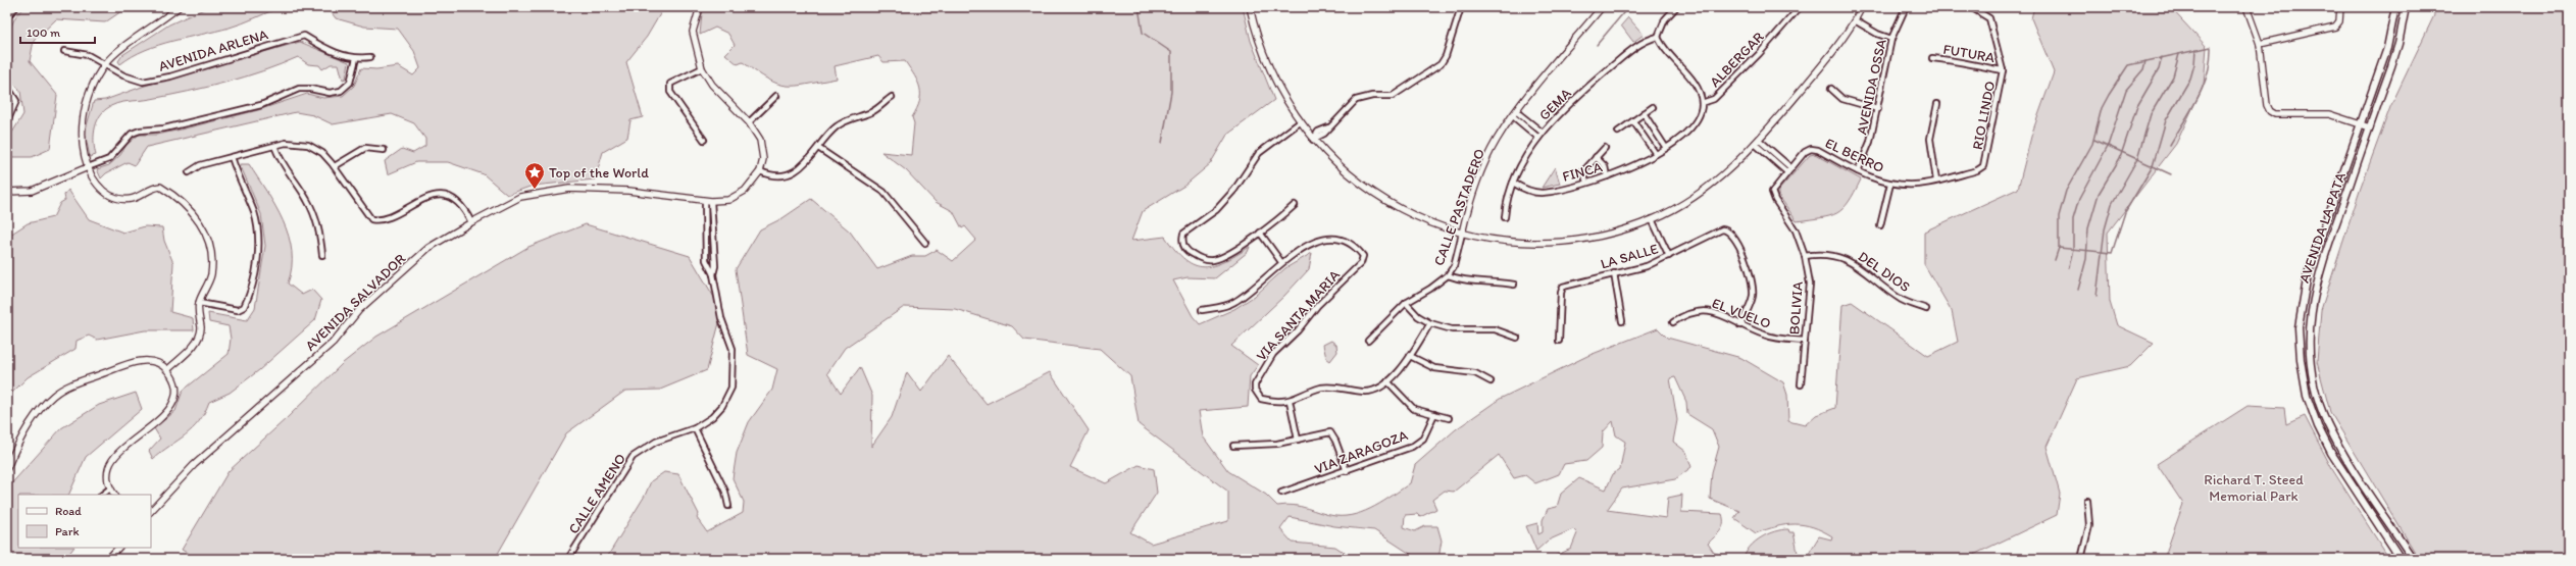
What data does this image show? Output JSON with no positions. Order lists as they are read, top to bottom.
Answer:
{
  "streets": {
    "main road": ["AVENIDA LA PATA"],
    "street": [
      "AVENIDA ARLENA",
      "FUTURA",
      "ALBERGAR",
      "AVENIDA OSSA",
      "GEMA",
      "RIO LINDO",
      "EL BERRO",
      "FINCA",
      "CALLE PASTADERO",
      "LA SALLE",
      "DEL DIOS",
      "AVENIDA SALVADOR",
      "BOLIVIA",
      "EL VUELO",
      "VIA SANTA MARIA",
      "VIA ZARAGOZA",
      "CALLE AMENO"
    ]
  },
  "crossings": [
    ["FUTURA", "RIO LINDO"],
    ["ALBERGAR", "FINCA"],
    ["AVENIDA OSSA", "EL BERRO"],
    ["GEMA", "FINCA"],
    ["RIO LINDO", "EL BERRO"],
    ["LA SALLE", "EL VUELO"],
    ["DEL DIOS", "BOLIVIA"],
    ["AVENIDA SALVADOR", "CALLE AMENO"],
    ["BOLIVIA", "EL VUELO"]
  ],
  "parks": ["Richard T. Steed Memorial Park"],
  "places": {
    "place": ["Top of the World"]
  },
  "legend": ["Road", "Park"],
  "scale_bar": "100 m"
}
